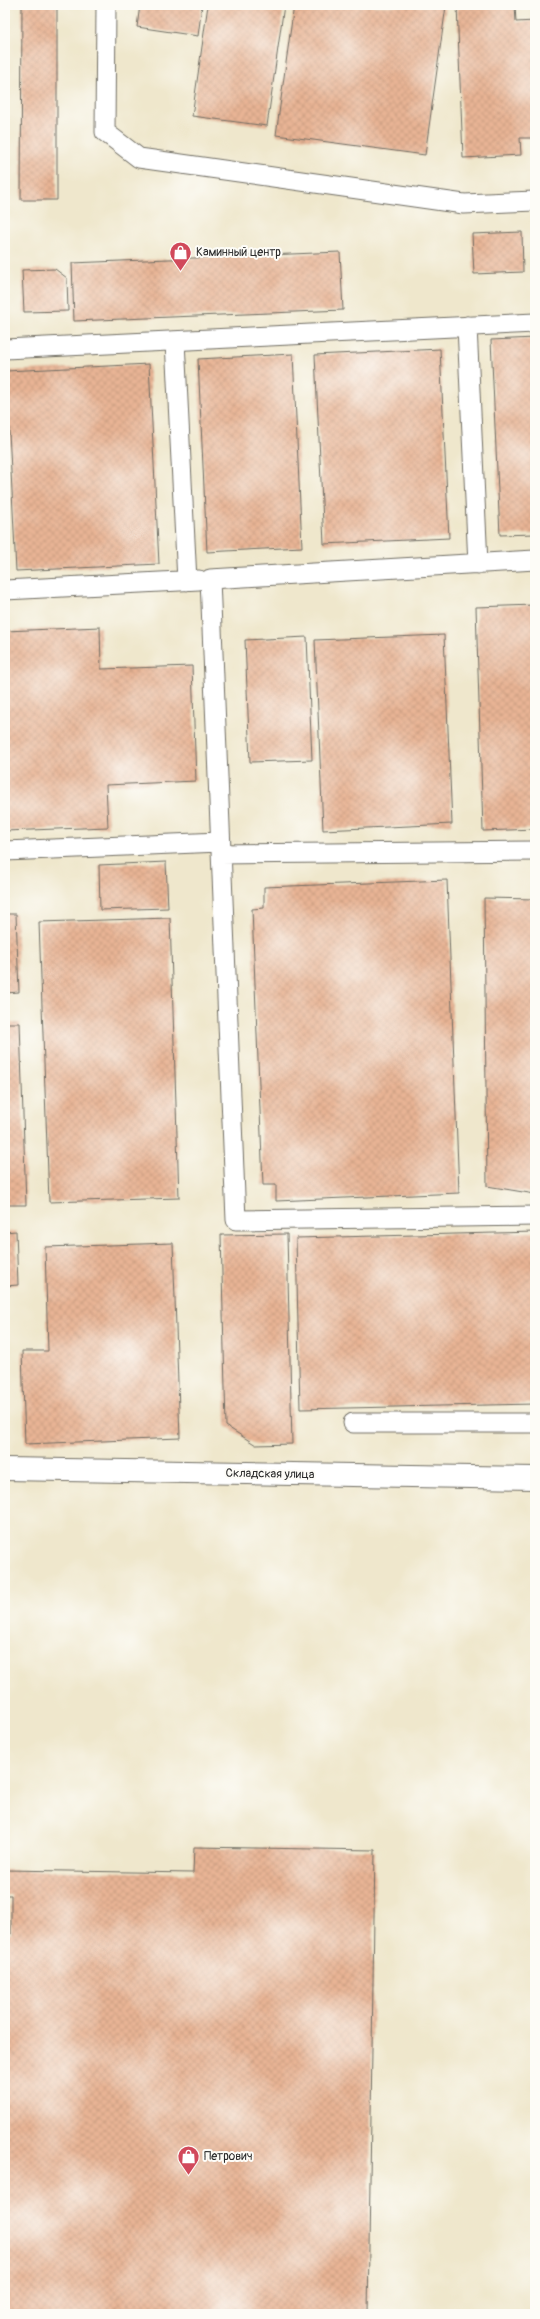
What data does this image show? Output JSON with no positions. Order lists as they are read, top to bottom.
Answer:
{
  "streets": {
    "street": ["Складская улица"]
  },
  "places": {
    "shop": ["Каминный центр", "Петрович"]
  }
}
